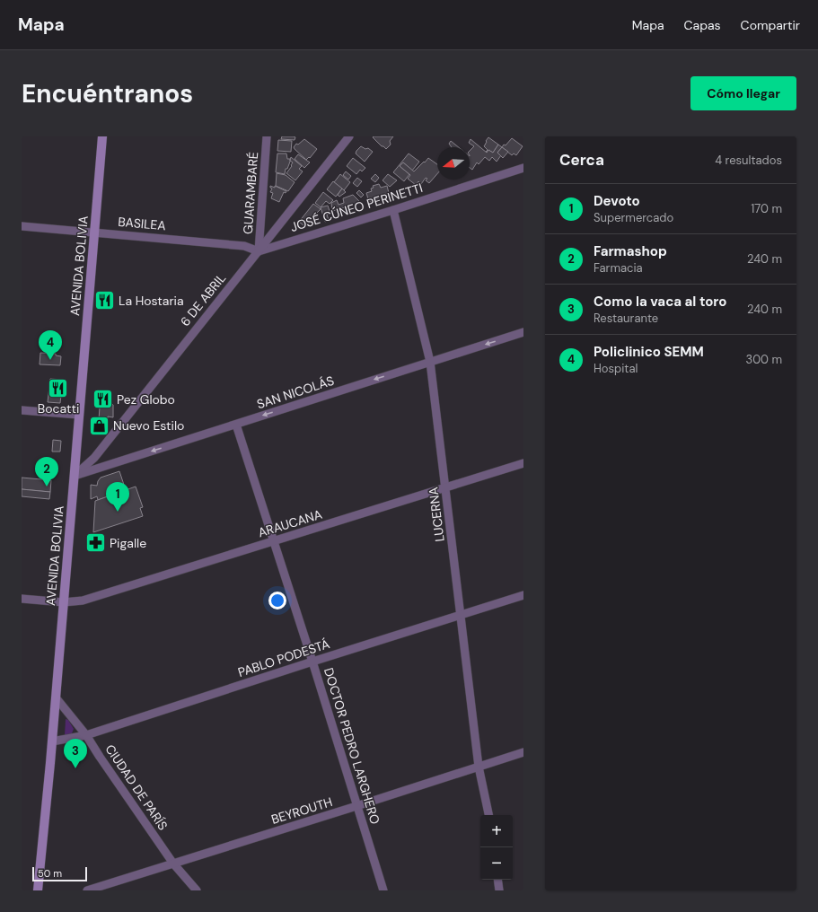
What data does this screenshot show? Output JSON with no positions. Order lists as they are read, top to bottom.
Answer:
{
  "streets": {
    "street": [
      "GUARAMBARÉ",
      "JOSÉ CÚNEO PERINETTI",
      "BASILEA",
      "AVENIDA BOLIVIA",
      "6 DE ABRIL",
      "SAN NICOLÁS",
      "LUCERNA",
      "ARAUCANA",
      "PABLO PODESTÁ",
      "DOCTOR PEDRO LARGHERO",
      "CIUDAD DE PARÍS",
      "BEYROUTH"
    ]
  },
  "crossings": [
    ["GUARAMBARÉ", "JOSÉ CÚNEO PERINETTI"],
    ["GUARAMBARÉ", "BASILEA"],
    ["GUARAMBARÉ", "6 DE ABRIL"],
    ["JOSÉ CÚNEO PERINETTI", "BASILEA"],
    ["JOSÉ CÚNEO PERINETTI", "6 DE ABRIL"],
    ["JOSÉ CÚNEO PERINETTI", "LUCERNA"],
    ["BASILEA", "AVENIDA BOLIVIA"],
    ["BASILEA", "6 DE ABRIL"],
    ["AVENIDA BOLIVIA", "6 DE ABRIL"],
    ["AVENIDA BOLIVIA", "SAN NICOLÁS"],
    ["AVENIDA BOLIVIA", "ARAUCANA"],
    ["AVENIDA BOLIVIA", "PABLO PODESTÁ"],
    ["AVENIDA BOLIVIA", "CIUDAD DE PARÍS"],
    ["6 DE ABRIL", "SAN NICOLÁS"],
    ["SAN NICOLÁS", "LUCERNA"],
    ["SAN NICOLÁS", "DOCTOR PEDRO LARGHERO"],
    ["LUCERNA", "ARAUCANA"],
    ["LUCERNA", "PABLO PODESTÁ"],
    ["LUCERNA", "BEYROUTH"],
    ["ARAUCANA", "DOCTOR PEDRO LARGHERO"],
    ["PABLO PODESTÁ", "DOCTOR PEDRO LARGHERO"],
    ["PABLO PODESTÁ", "CIUDAD DE PARÍS"],
    ["DOCTOR PEDRO LARGHERO", "BEYROUTH"],
    ["CIUDAD DE PARÍS", "BEYROUTH"]
  ],
  "one_way": ["SAN NICOLÁS"],
  "places": {
    "restaurant": ["La Hostaria", "Bocatti", "Pez Globo"],
    "shop": ["Nuevo Estilo"],
    "pharmacy": ["Pigalle"]
  },
  "scale_bar": "50 m",
  "north": "left",
  "page": {
    "header": "Mapa",
    "nav": ["Mapa", "Capas", "Compartir"],
    "buttons": "Cómo llegar",
    "title": "Encuéntranos",
    "heading": ["Cerca", "4 resultados"],
    "list": [
      {
        "mark": "1",
        "name": "Devoto",
        "note": "Supermercado",
        "value": "170 m"
      },
      {
        "mark": "2",
        "name": "Farmashop",
        "note": "Farmacia",
        "value": "240 m"
      },
      {
        "mark": "3",
        "name": "Como la vaca al toro",
        "note": "Restaurante",
        "value": "240 m"
      },
      {
        "mark": "4",
        "name": "Policlinico SEMM",
        "note": "Hospital",
        "value": "300 m"
      }
    ],
    "pins": [
      "4",
      "2",
      "1",
      "3"
    ],
    "map_buttons": ["+", "−"],
    "scale": "50 m"
  }
}
